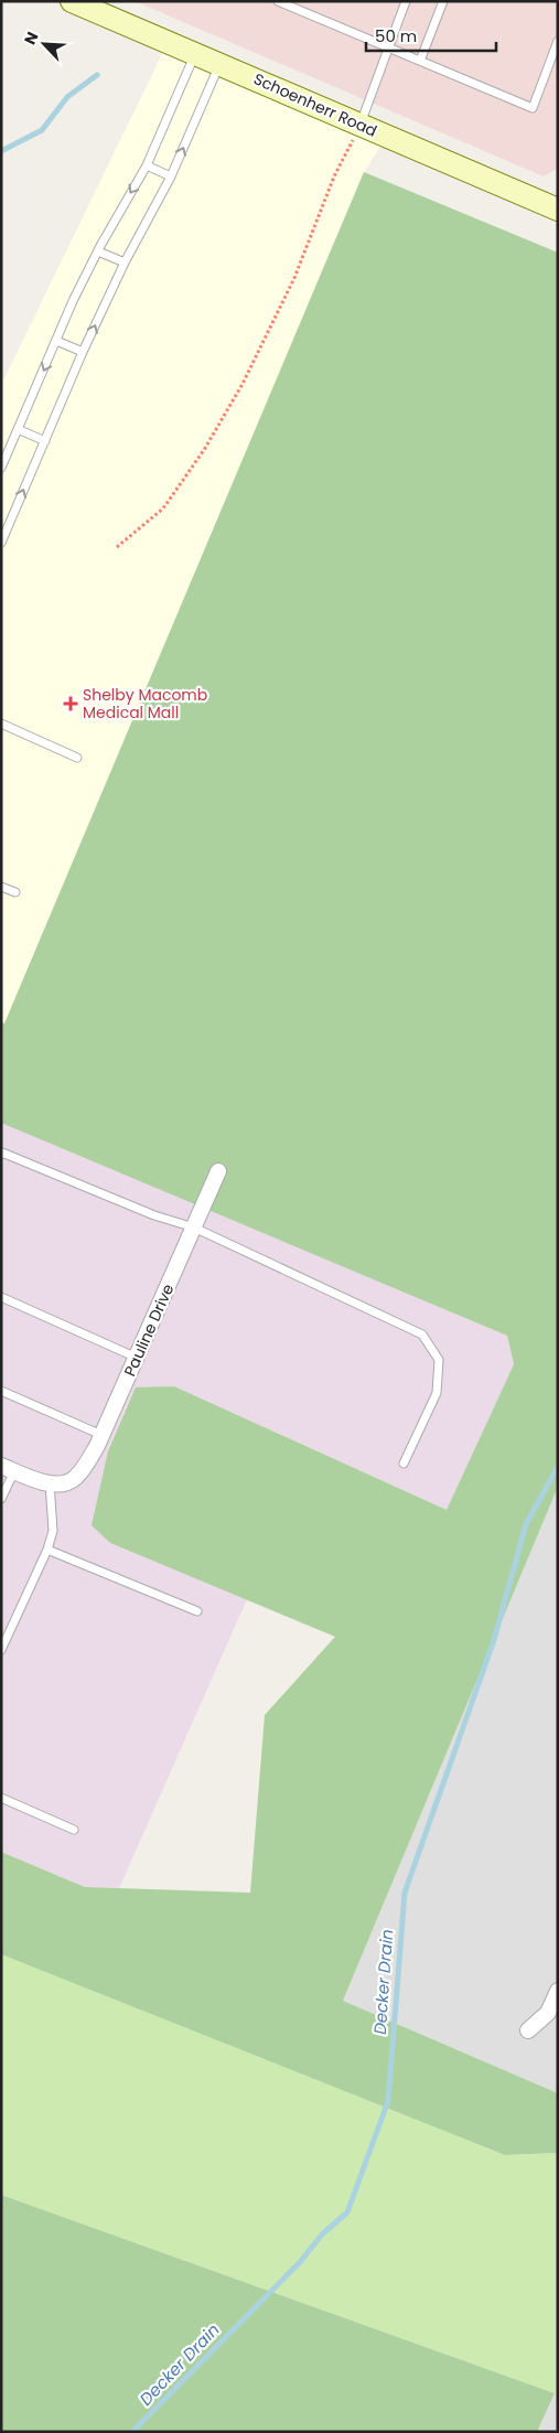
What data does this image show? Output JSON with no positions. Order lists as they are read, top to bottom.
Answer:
{
  "streets": {
    "street": ["Schoenherr Road", "Pauline Drive"]
  },
  "water": ["Decker Drain"],
  "places": {
    "health": ["Shelby Macomb Medical Mall"]
  },
  "scale_bar": "50 m",
  "north": "top left"
}
